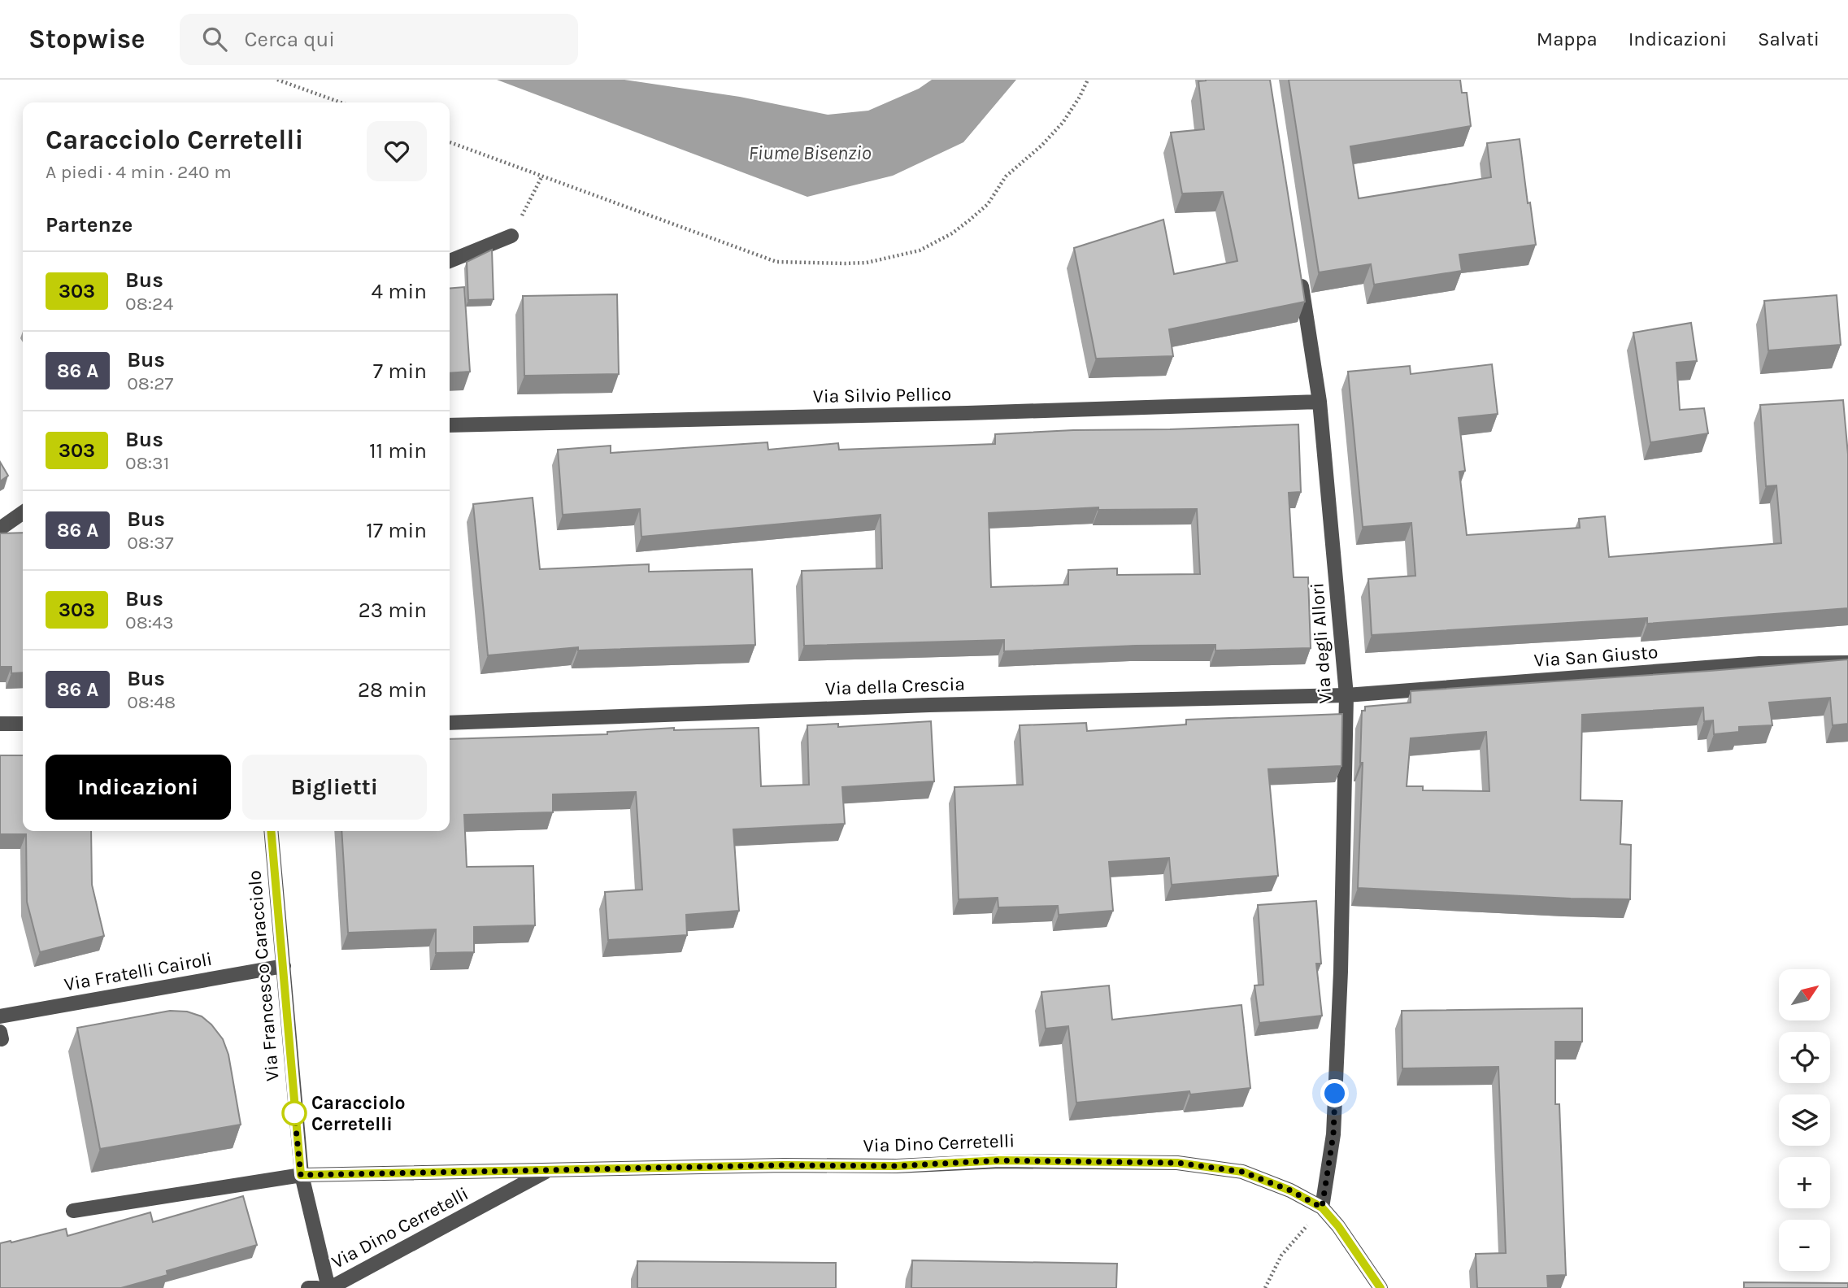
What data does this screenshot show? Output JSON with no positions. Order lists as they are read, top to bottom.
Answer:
{
  "streets": {
    "street": [
      "Via Silvio Pellico",
      "Via degli Allori",
      "Via San Giusto",
      "Via della Crescia",
      "Via Fratelli Cairoli",
      "Via Francesco Caracciolo",
      "Via Dino Cerretelli"
    ]
  },
  "crossings": [
    ["Via Silvio Pellico", "Via degli Allori"],
    ["Via degli Allori", "Via San Giusto"],
    ["Via degli Allori", "Via della Crescia"],
    ["Via degli Allori", "Via Dino Cerretelli"],
    ["Via San Giusto", "Via della Crescia"],
    ["Via Fratelli Cairoli", "Via Francesco Caracciolo"],
    ["Via Francesco Caracciolo", "Via Dino Cerretelli"]
  ],
  "water": ["Fiume Bisenzio"],
  "places": ["Caracciolo Cerretelli"],
  "lines": ["bus line 303"],
  "north": "top right",
  "page": {
    "header": "Stopwise",
    "search": "Cerca qui",
    "nav": ["Mappa", "Indicazioni", "Salvati"],
    "heading": [
      ["Caracciolo Cerretelli", "A piedi · 4 min · 240 m"],
      "Partenze"
    ],
    "list": [
      {
        "mark": "303",
        "name": "Bus",
        "note": "08:24",
        "value": "4 min"
      },
      {
        "mark": "86 A",
        "name": "Bus",
        "note": "08:27",
        "value": "7 min"
      },
      {
        "mark": "303",
        "name": "Bus",
        "note": "08:31",
        "value": "11 min"
      },
      {
        "mark": "86 A",
        "name": "Bus",
        "note": "08:37",
        "value": "17 min"
      },
      {
        "mark": "303",
        "name": "Bus",
        "note": "08:43",
        "value": "23 min"
      },
      {
        "mark": "86 A",
        "name": "Bus",
        "note": "08:48",
        "value": "28 min"
      }
    ],
    "buttons": ["Indicazioni", "Biglietti"],
    "map_buttons": ["+", "−"]
  }
}
